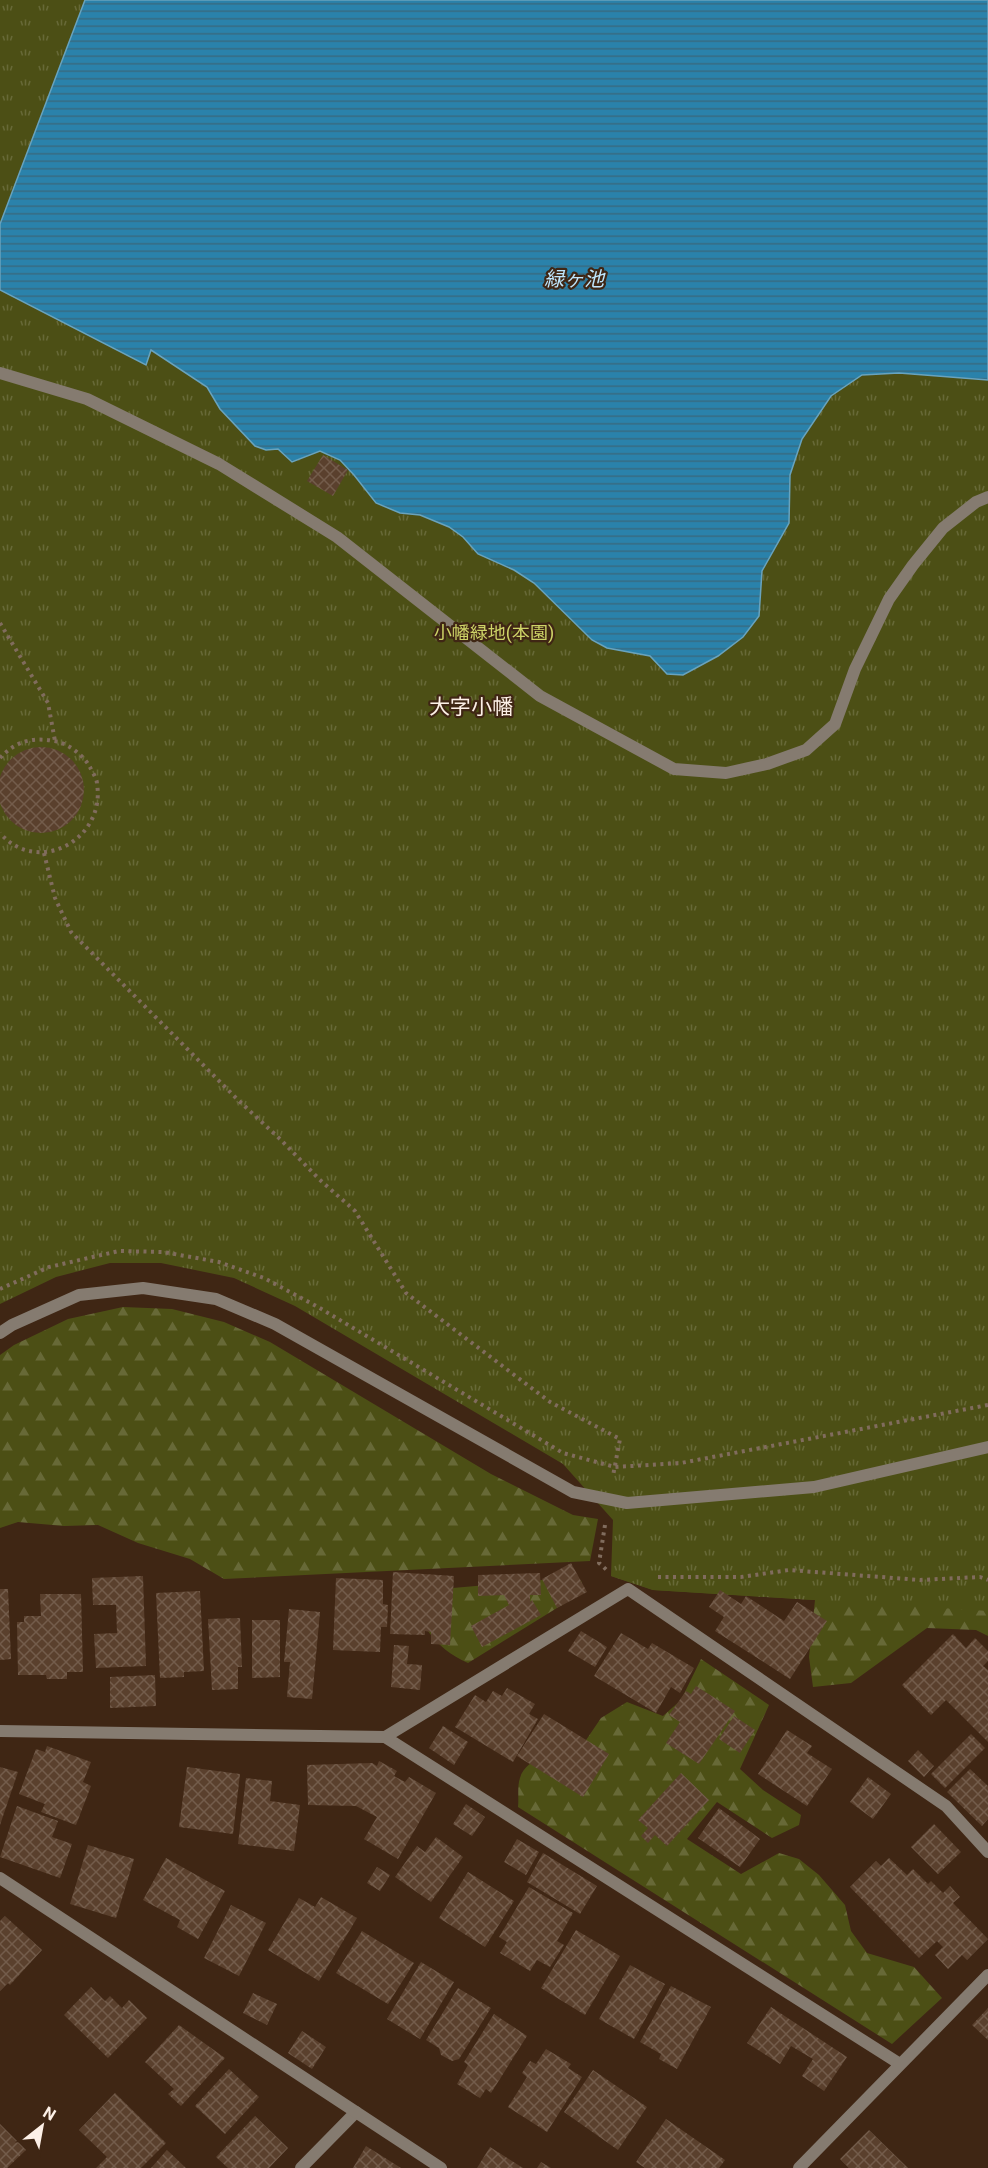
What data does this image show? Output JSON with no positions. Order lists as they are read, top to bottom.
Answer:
{
  "districts": ["大字小幡"],
  "water": ["緑ヶ池"],
  "parks": ["小幡緑地(本園)"],
  "north": "top right"
}
